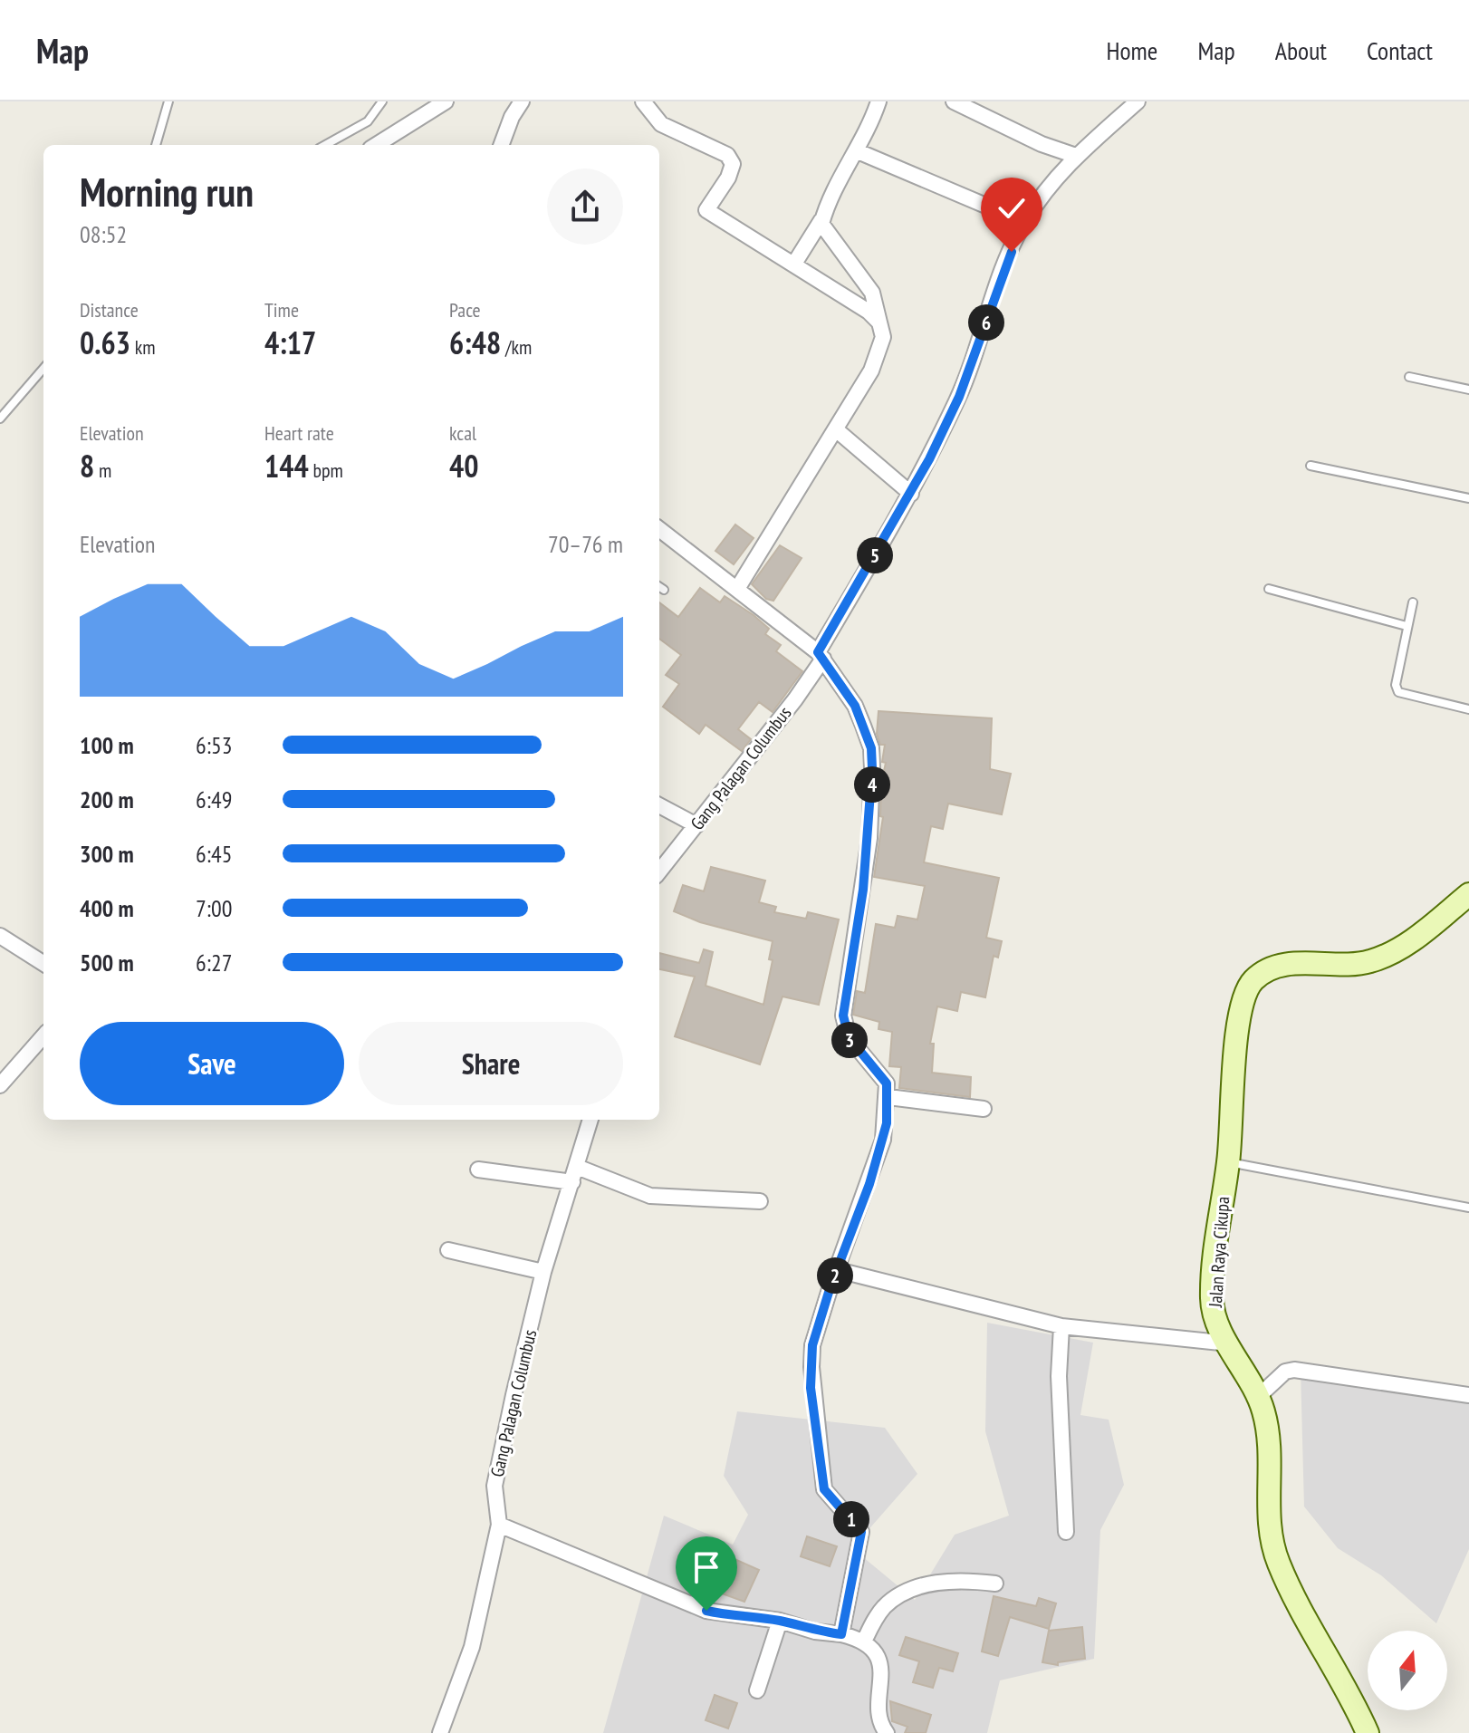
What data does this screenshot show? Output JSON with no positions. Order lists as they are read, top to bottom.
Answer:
{
  "streets": {
    "main road": ["Jalan Raya Cikupa"],
    "street": ["Gang Palagan Columbus"]
  },
  "north": "top",
  "page": {
    "header": "Map",
    "nav": [
      "Home",
      "Map",
      "About",
      "Contact"
    ],
    "heading": ["Morning run", "08:52"],
    "stats": [
      ["Distance", "0.63 km"],
      ["Time", "4:17"],
      ["Pace", "6:48 /km"],
      ["Elevation", "8 m"],
      ["Heart rate", "144 bpm"],
      ["kcal", "40"]
    ],
    "pins": [
      "6",
      "5",
      "4",
      "3",
      "2",
      "1"
    ],
    "chart": ["Elevation", "70–76 m"],
    "list": [
      {
        "name": "100 m",
        "note": "6:53"
      },
      {
        "name": "200 m",
        "note": "6:49"
      },
      {
        "name": "300 m",
        "note": "6:45"
      },
      {
        "name": "400 m",
        "note": "7:00"
      },
      {
        "name": "500 m",
        "note": "6:27"
      }
    ],
    "buttons": ["Save", "Share"]
  }
}
